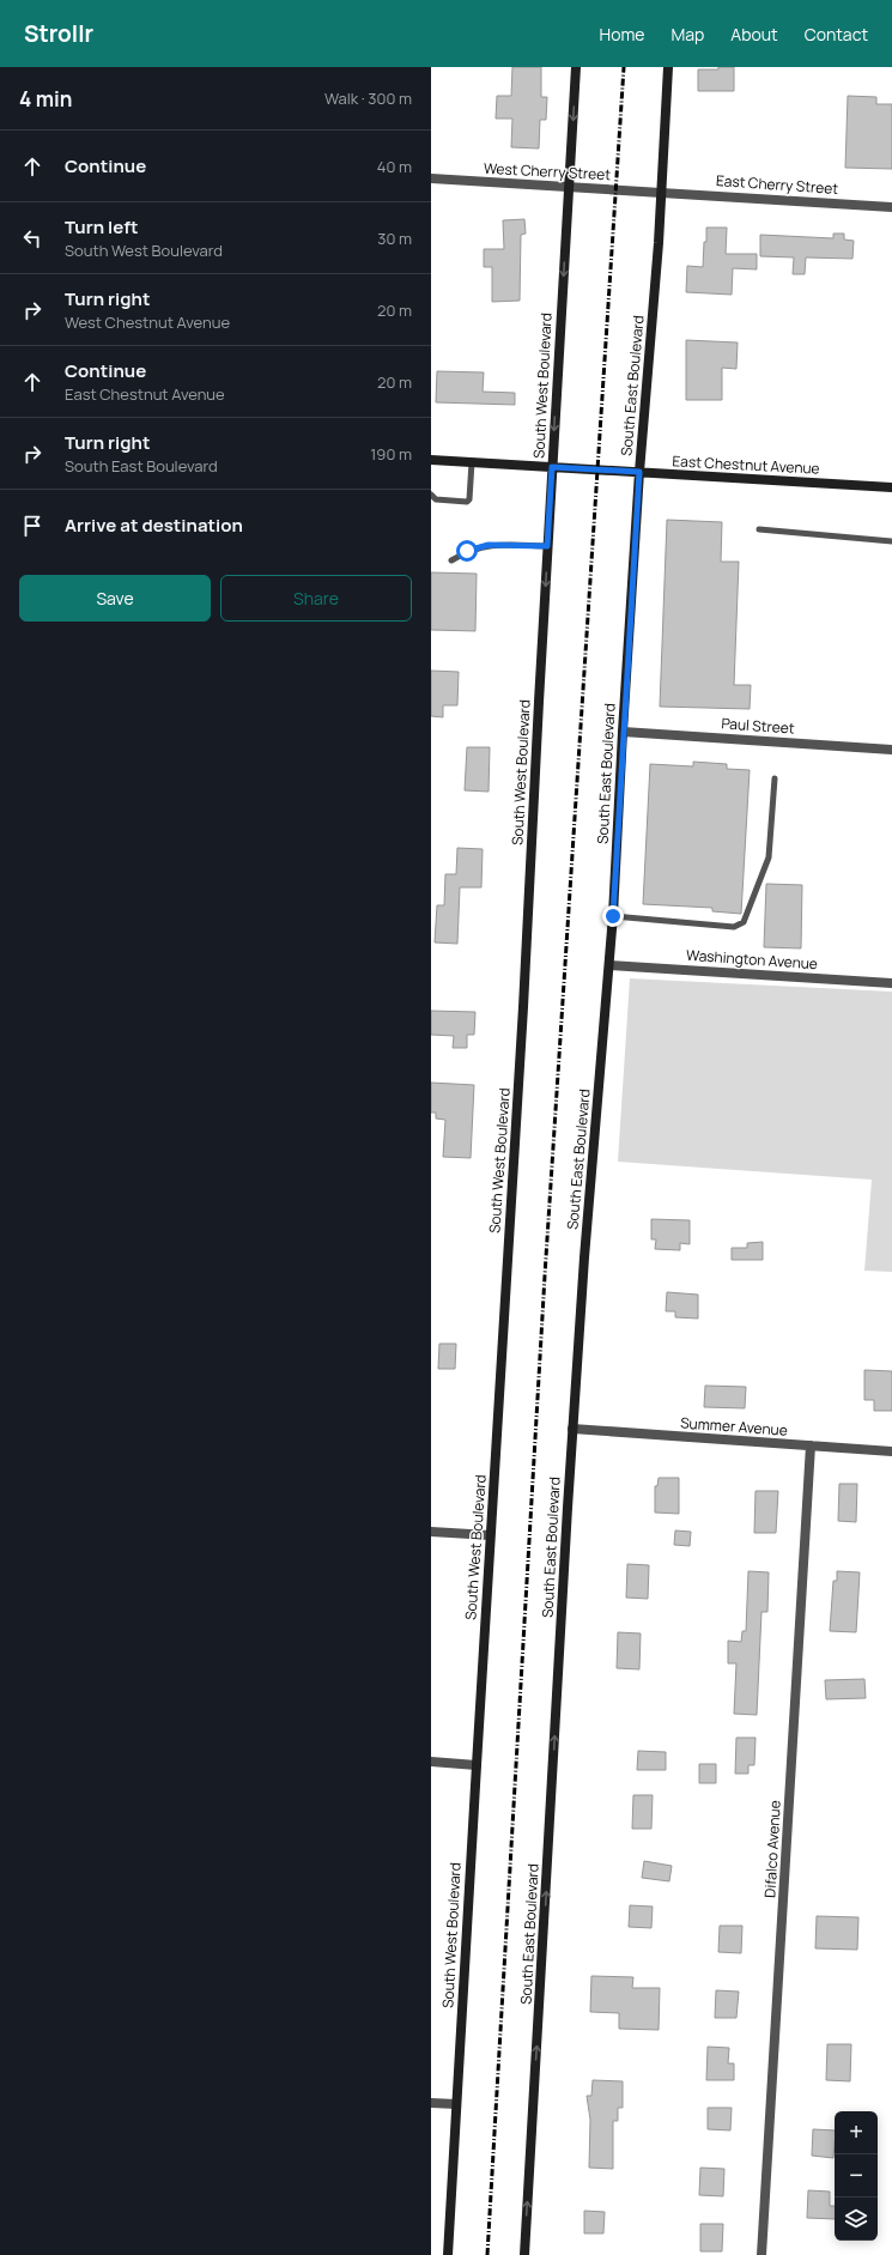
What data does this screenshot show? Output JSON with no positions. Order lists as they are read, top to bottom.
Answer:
{
  "streets": {
    "main road": ["South West Boulevard", "South East Boulevard", "East Chestnut Avenue"],
    "street": [
      "West Cherry Street",
      "East Cherry Street",
      "Paul Street",
      "Washington Avenue",
      "Summer Avenue",
      "Difalco Avenue"
    ]
  },
  "crossings": [
    ["West Cherry Street", "East Cherry Street"],
    ["West Cherry Street", "South West Boulevard"],
    ["West Cherry Street", "South East Boulevard"],
    ["East Cherry Street", "South East Boulevard"],
    ["South West Boulevard", "East Chestnut Avenue"],
    ["South East Boulevard", "East Chestnut Avenue"],
    ["South East Boulevard", "Paul Street"],
    ["South East Boulevard", "Washington Avenue"],
    ["South East Boulevard", "Summer Avenue"],
    ["Summer Avenue", "Difalco Avenue"]
  ],
  "one_way": ["South West Boulevard", "South East Boulevard"],
  "page": {
    "header": "Strollr",
    "nav": [
      "Home",
      "Map",
      "About",
      "Contact"
    ],
    "heading": ["4 min", "Walk · 300 m"],
    "list": [
      ["Continue", "40 m"],
      ["Turn left", "South West Boulevard", "30 m"],
      ["Turn right", "West Chestnut Avenue", "20 m"],
      ["Continue", "East Chestnut Avenue", "20 m"],
      ["Turn right", "South East Boulevard", "190 m"],
      "Arrive at destination"
    ],
    "buttons": ["Save", "Share"],
    "map_buttons": ["+", "−"]
  }
}
